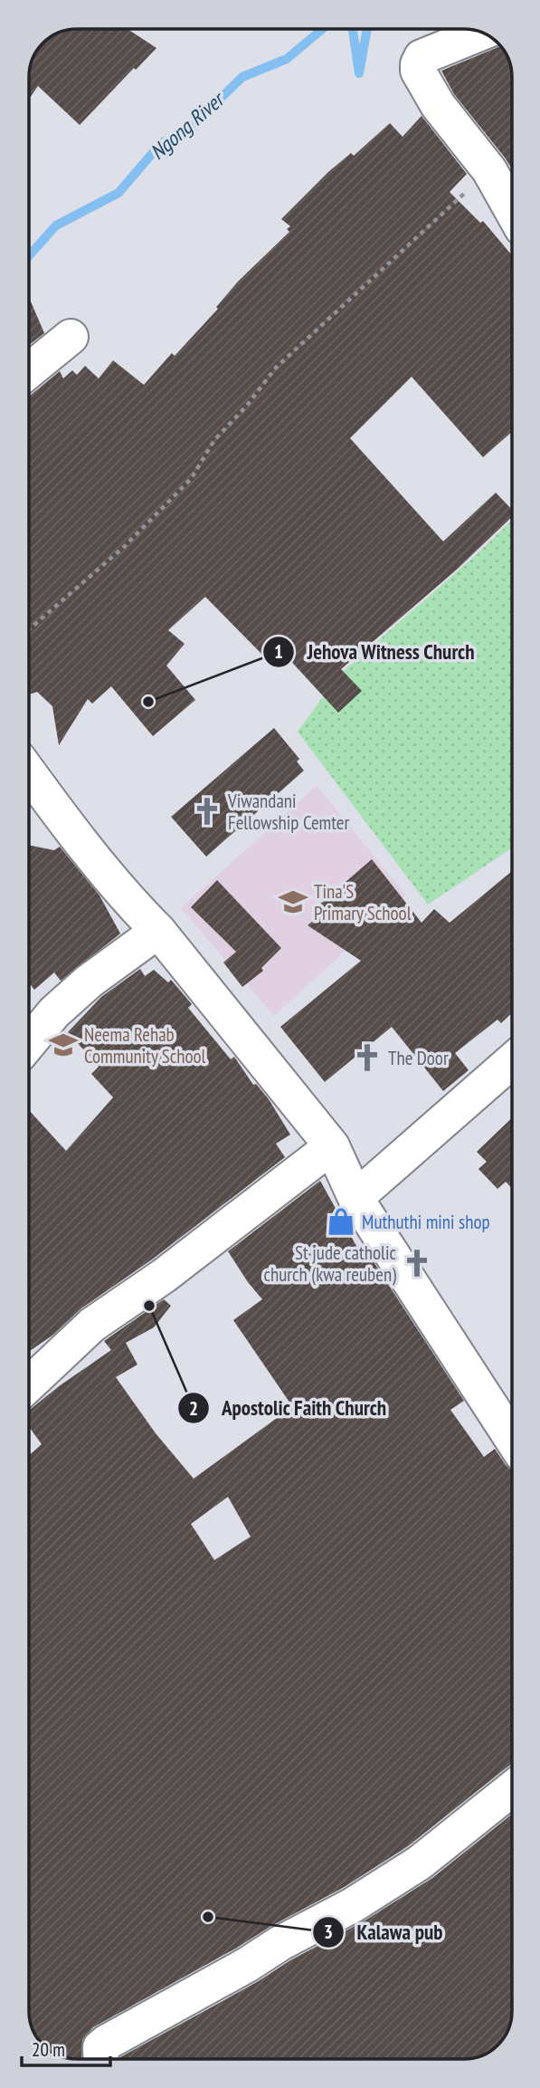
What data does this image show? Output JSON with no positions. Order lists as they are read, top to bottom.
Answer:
{
  "water": ["Ngong River"],
  "places": {
    "other": ["Jehova Witness Church", "Apostolic Faith Church", "Kalawa pub"],
    "church": ["Viwandani Fellowship Cemter", "The Door", "St jude catholic church (kwa reuben)"],
    "school or university": ["Tina'S Primary School", "Neema Rehab Community School"],
    "shop": ["Muthuthi mini shop"]
  },
  "scale_bar": "20 m"
}
